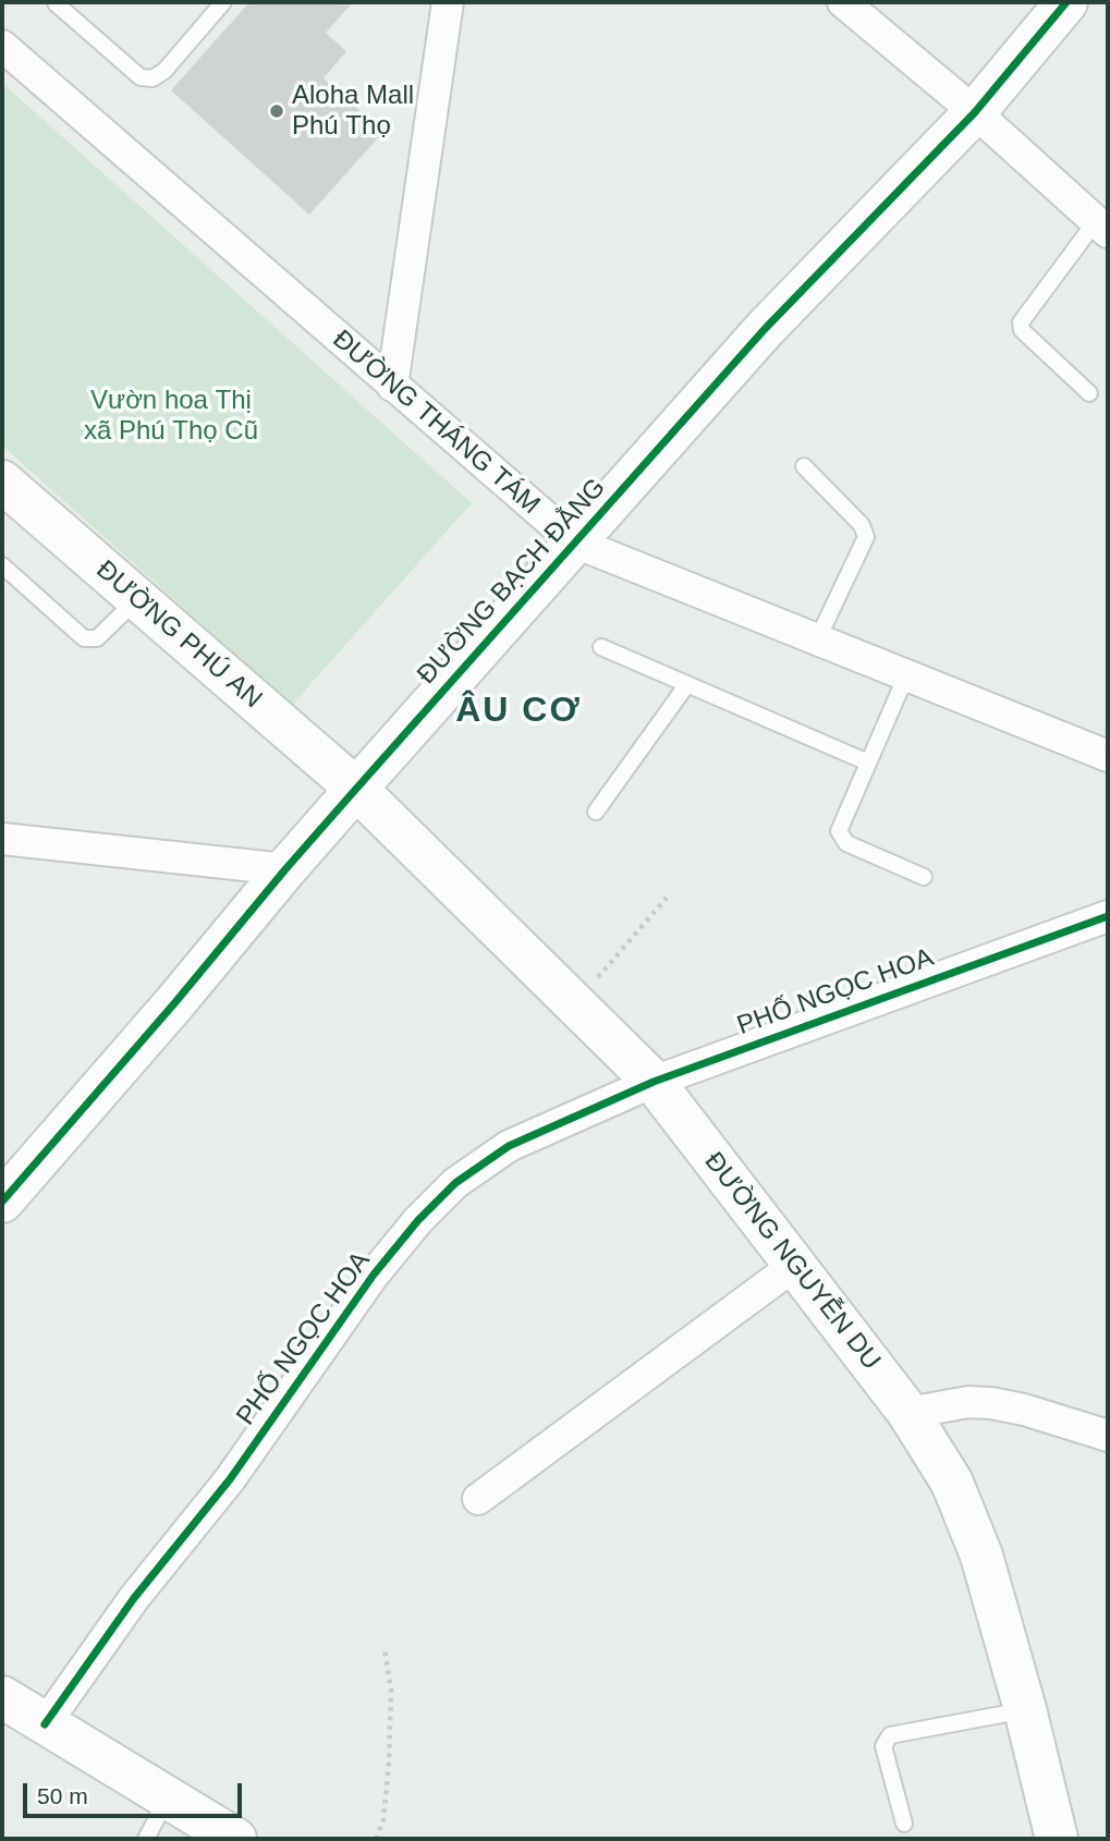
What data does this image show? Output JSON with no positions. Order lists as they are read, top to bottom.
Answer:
{
  "streets": {
    "street": [
      "ĐƯỜNG THÁNG TÁM",
      "ĐƯỜNG BẠCH ĐẰNG",
      "ĐƯỜNG PHÚ AN",
      "PHỐ NGỌC HOA",
      "ĐƯỜNG NGUYỄN DU"
    ]
  },
  "crossings": [
    ["ĐƯỜNG THÁNG TÁM", "ĐƯỜNG BẠCH ĐẰNG"],
    ["ĐƯỜNG BẠCH ĐẰNG", "ĐƯỜNG PHÚ AN"],
    ["ĐƯỜNG BẠCH ĐẰNG", "ĐƯỜNG NGUYỄN DU"],
    ["ĐƯỜNG PHÚ AN", "ĐƯỜNG NGUYỄN DU"],
    ["PHỐ NGỌC HOA", "ĐƯỜNG NGUYỄN DU"]
  ],
  "districts": ["ÂU CƠ"],
  "parks": ["Vườn hoa Thị xã Phú Thọ Cũ"],
  "places": ["Aloha Mall Phú Thọ"],
  "scale_bar": "50 m"
}
